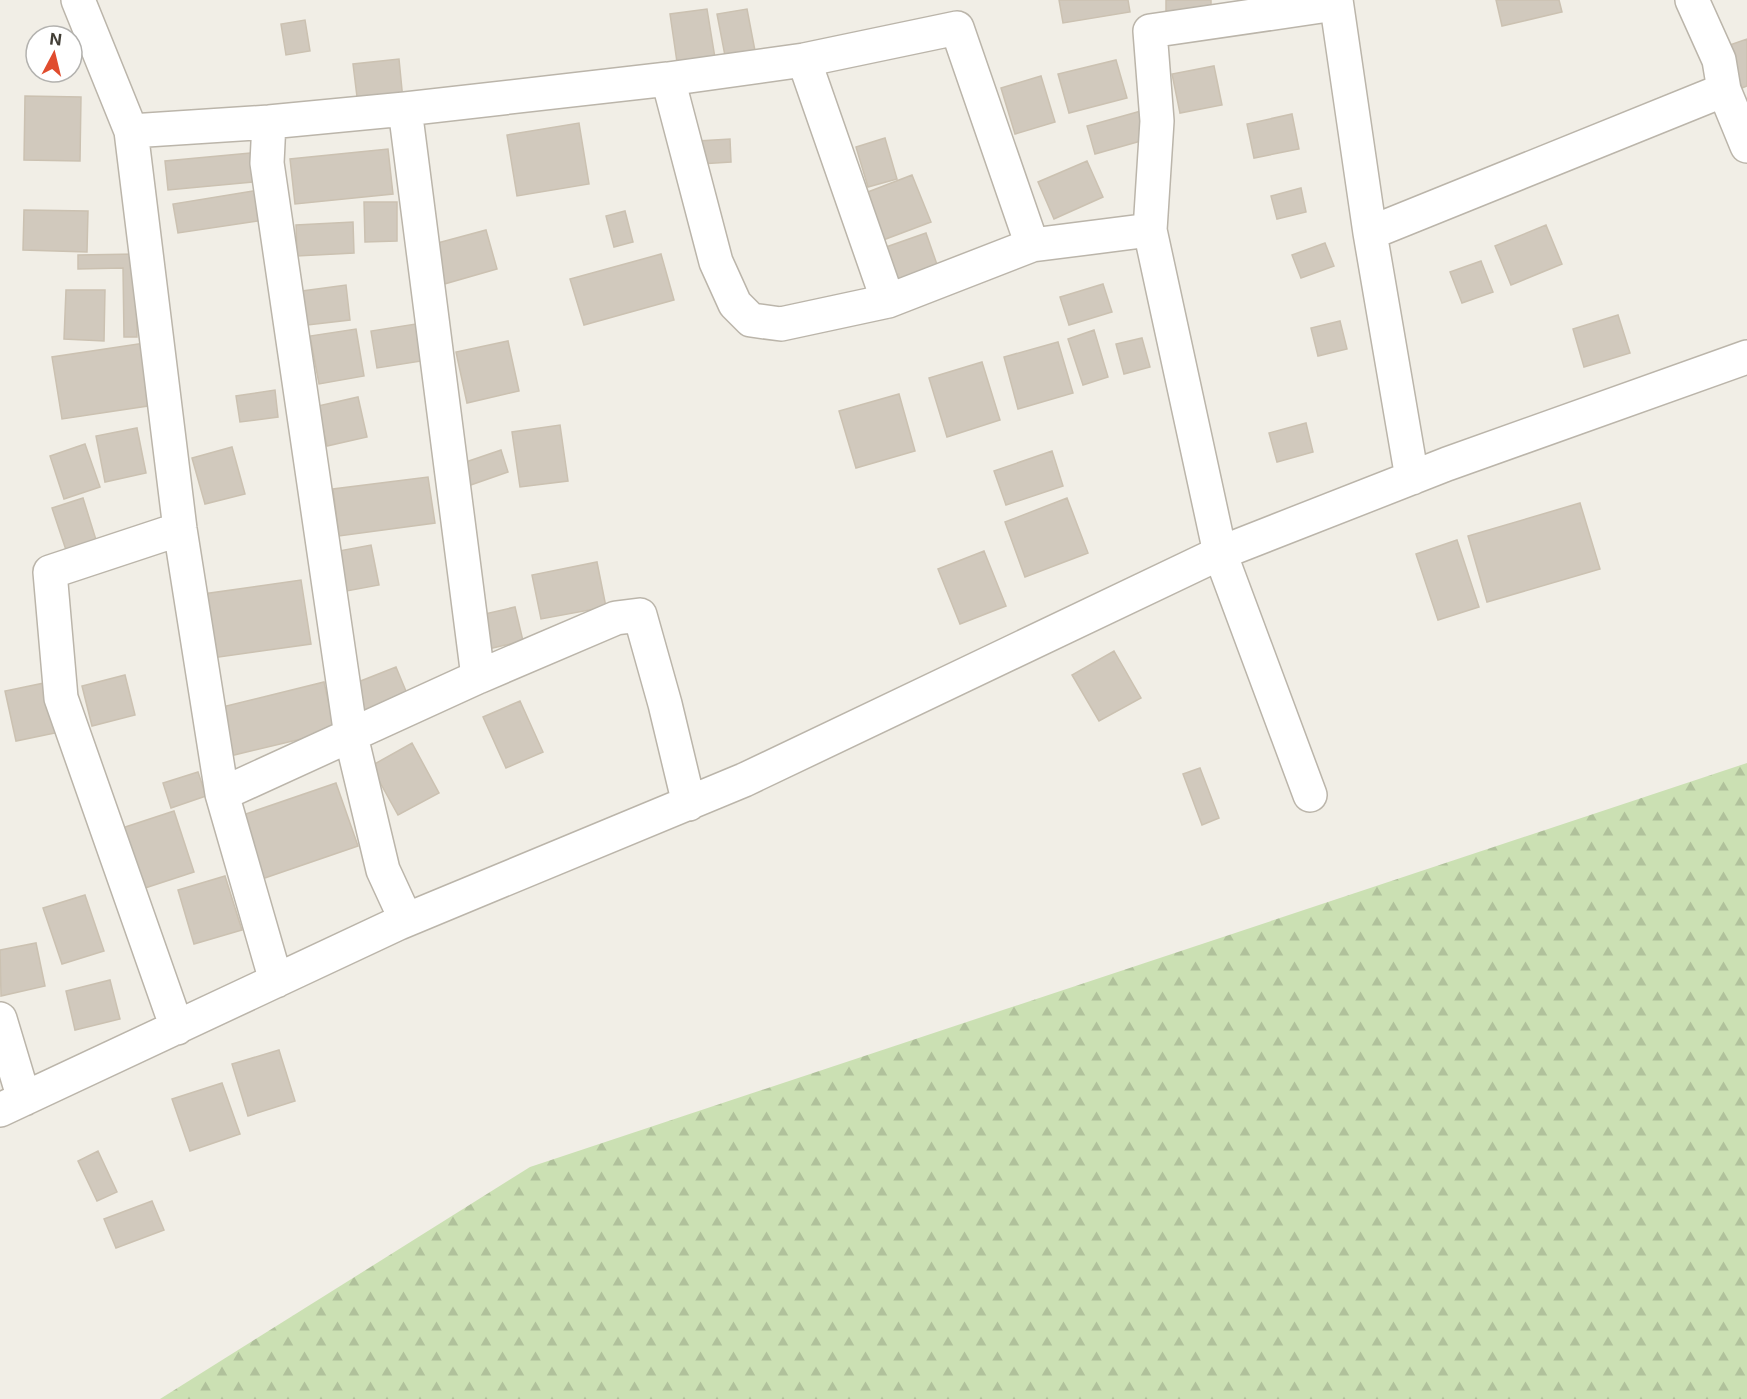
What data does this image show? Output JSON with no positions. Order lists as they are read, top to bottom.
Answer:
{
  "north": "top"
}
